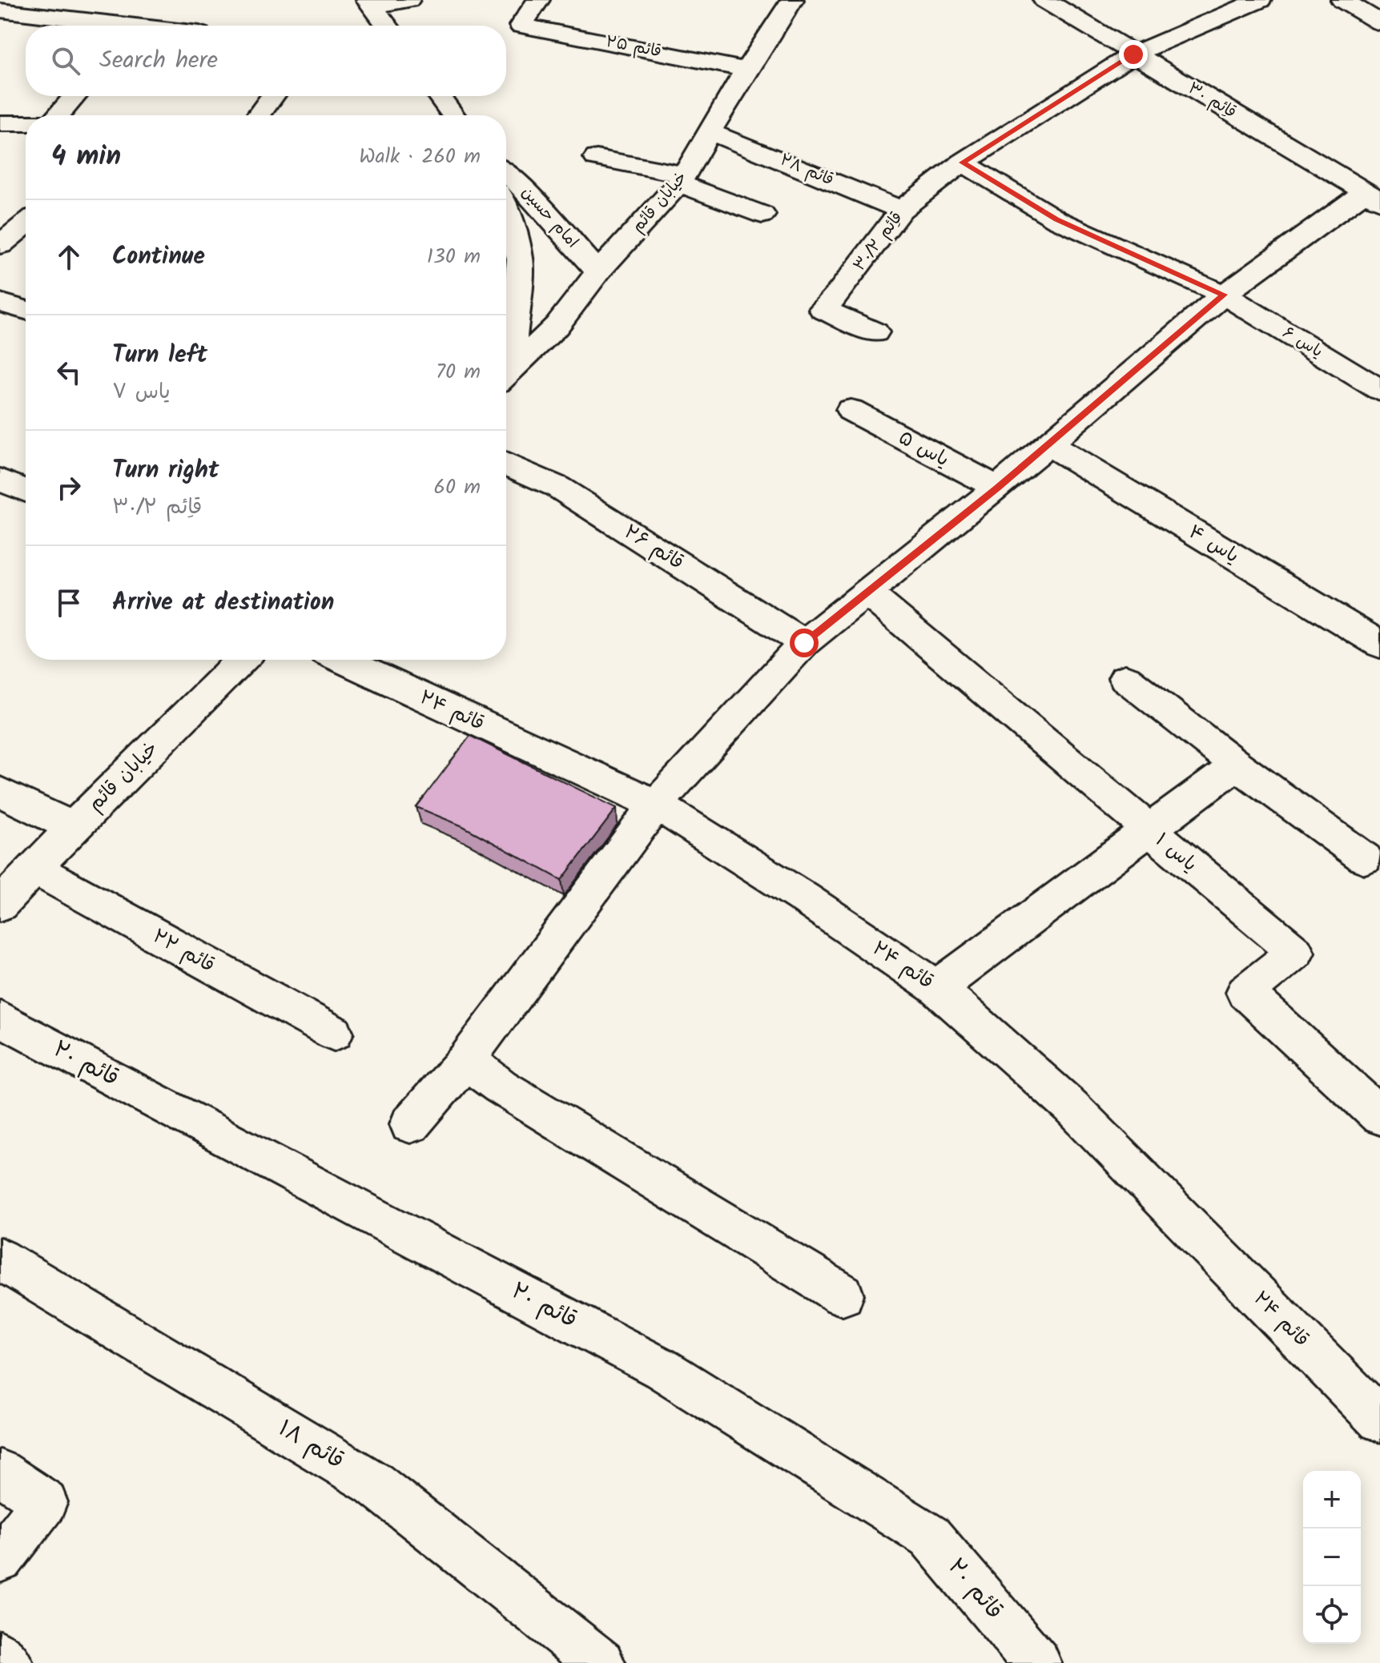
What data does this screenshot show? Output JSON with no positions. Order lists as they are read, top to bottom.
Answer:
{
  "streets": {
    "street": [
      "قائم ۲۵",
      "قاِئم ۳۰",
      "قائم ۲۸",
      "خیابان قائم",
      "امام حسین",
      "قاِئم ۳۰/۲",
      "یاس ۶",
      "یاس ۵",
      "یاس ۴",
      "قائم ۲۶",
      "قائم ۲۴",
      "یاس ۱",
      "قائم ۲۲",
      "قائم ۲۰",
      "قائم ۱۸"
    ]
  },
  "crossings": [
    ["قائم ۲۵", "خیابان قائم"],
    ["قاِئم ۳۰", "قاِئم ۳۰/۲"],
    ["قائم ۲۸", "خیابان قائم"],
    ["قائم ۲۸", "قاِئم ۳۰/۲"],
    ["خیابان قائم", "امام حسین"],
    ["خیابان قائم", "قائم ۲۲"],
    ["قاِئم ۳۰/۲", "یاس ۶"]
  ],
  "page": {
    "search": "Search here",
    "heading": ["4 min", "Walk · 260 m"],
    "list": [
      ["Continue", "130 m"],
      ["Turn left", "یاس ۷", "70 m"],
      ["Turn right", "قاِئم ۳۰/۲", "60 m"],
      "Arrive at destination"
    ],
    "map_buttons": ["+", "−"]
  }
}
